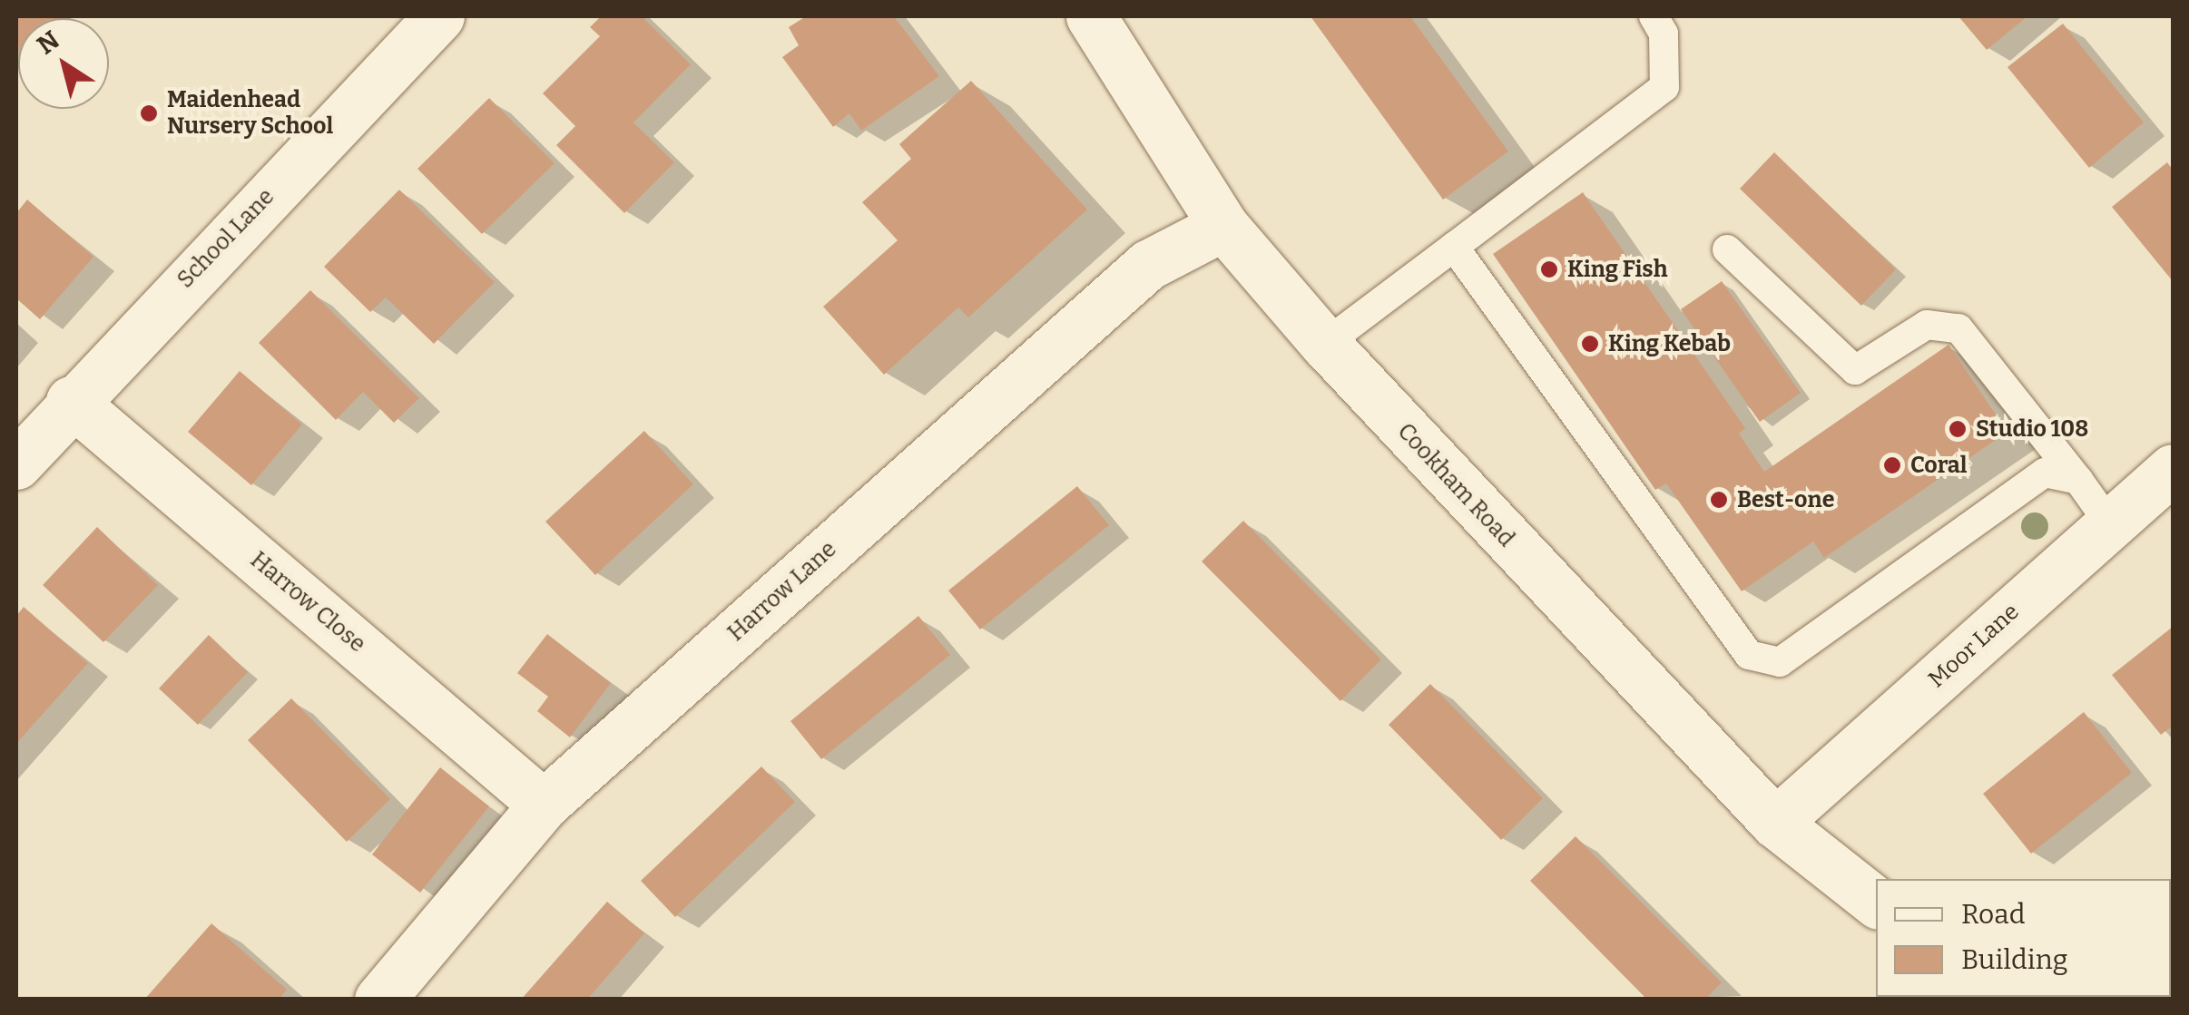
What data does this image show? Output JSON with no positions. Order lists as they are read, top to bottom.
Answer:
{
  "streets": {
    "street": [
      "School Lane",
      "Cookham Road",
      "Harrow Lane",
      "Harrow Close",
      "Moor Lane"
    ]
  },
  "crossings": [
    ["School Lane", "Harrow Close"],
    ["Cookham Road", "Harrow Lane"],
    ["Cookham Road", "Moor Lane"],
    ["Harrow Lane", "Harrow Close"]
  ],
  "places": [
    "Maidenhead Nursery School",
    "King Fish",
    "King Kebab",
    "Studio 108",
    "Coral",
    "Best-one"
  ],
  "legend": ["Road", "Building"],
  "north": "top left"
}
